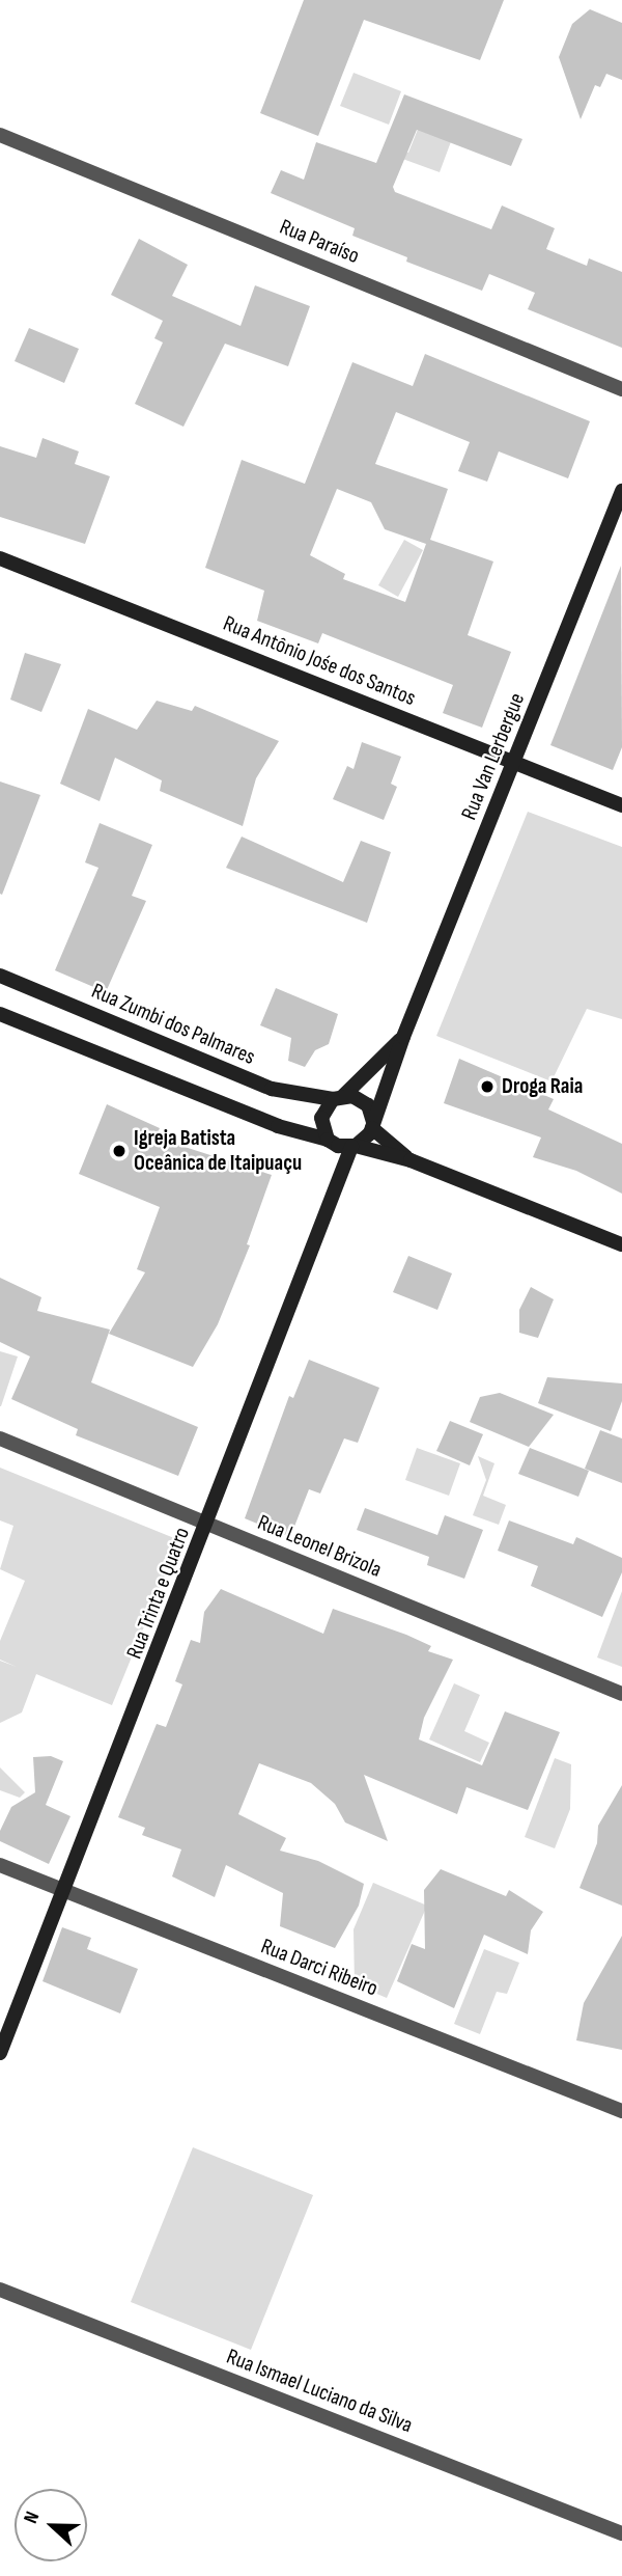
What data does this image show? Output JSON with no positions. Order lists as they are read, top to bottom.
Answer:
{
  "streets": {
    "street": [
      "Rua Paraíso",
      "Rua Antônio Jośe dos Santos",
      "Rua Van Lerbergue",
      "Rua Zumbi dos Palmares",
      "Rua Leonel Brizola",
      "Rua Trinta e Quatro",
      "Rua Darci Ribeiro",
      "Rua Ismael Luciano da Silva"
    ]
  },
  "crossings": [
    ["Rua Antônio Jośe dos Santos", "Rua Van Lerbergue"],
    ["Rua Van Lerbergue", "Rua Zumbi dos Palmares"],
    ["Rua Van Lerbergue", "Rua Trinta e Quatro"],
    ["Rua Zumbi dos Palmares", "Rua Trinta e Quatro"],
    ["Rua Leonel Brizola", "Rua Trinta e Quatro"],
    ["Rua Trinta e Quatro", "Rua Darci Ribeiro"]
  ],
  "places": ["Droga Raia", "Igreja Batista Oceânica de Itaipuaçu"],
  "north": "left"
}
